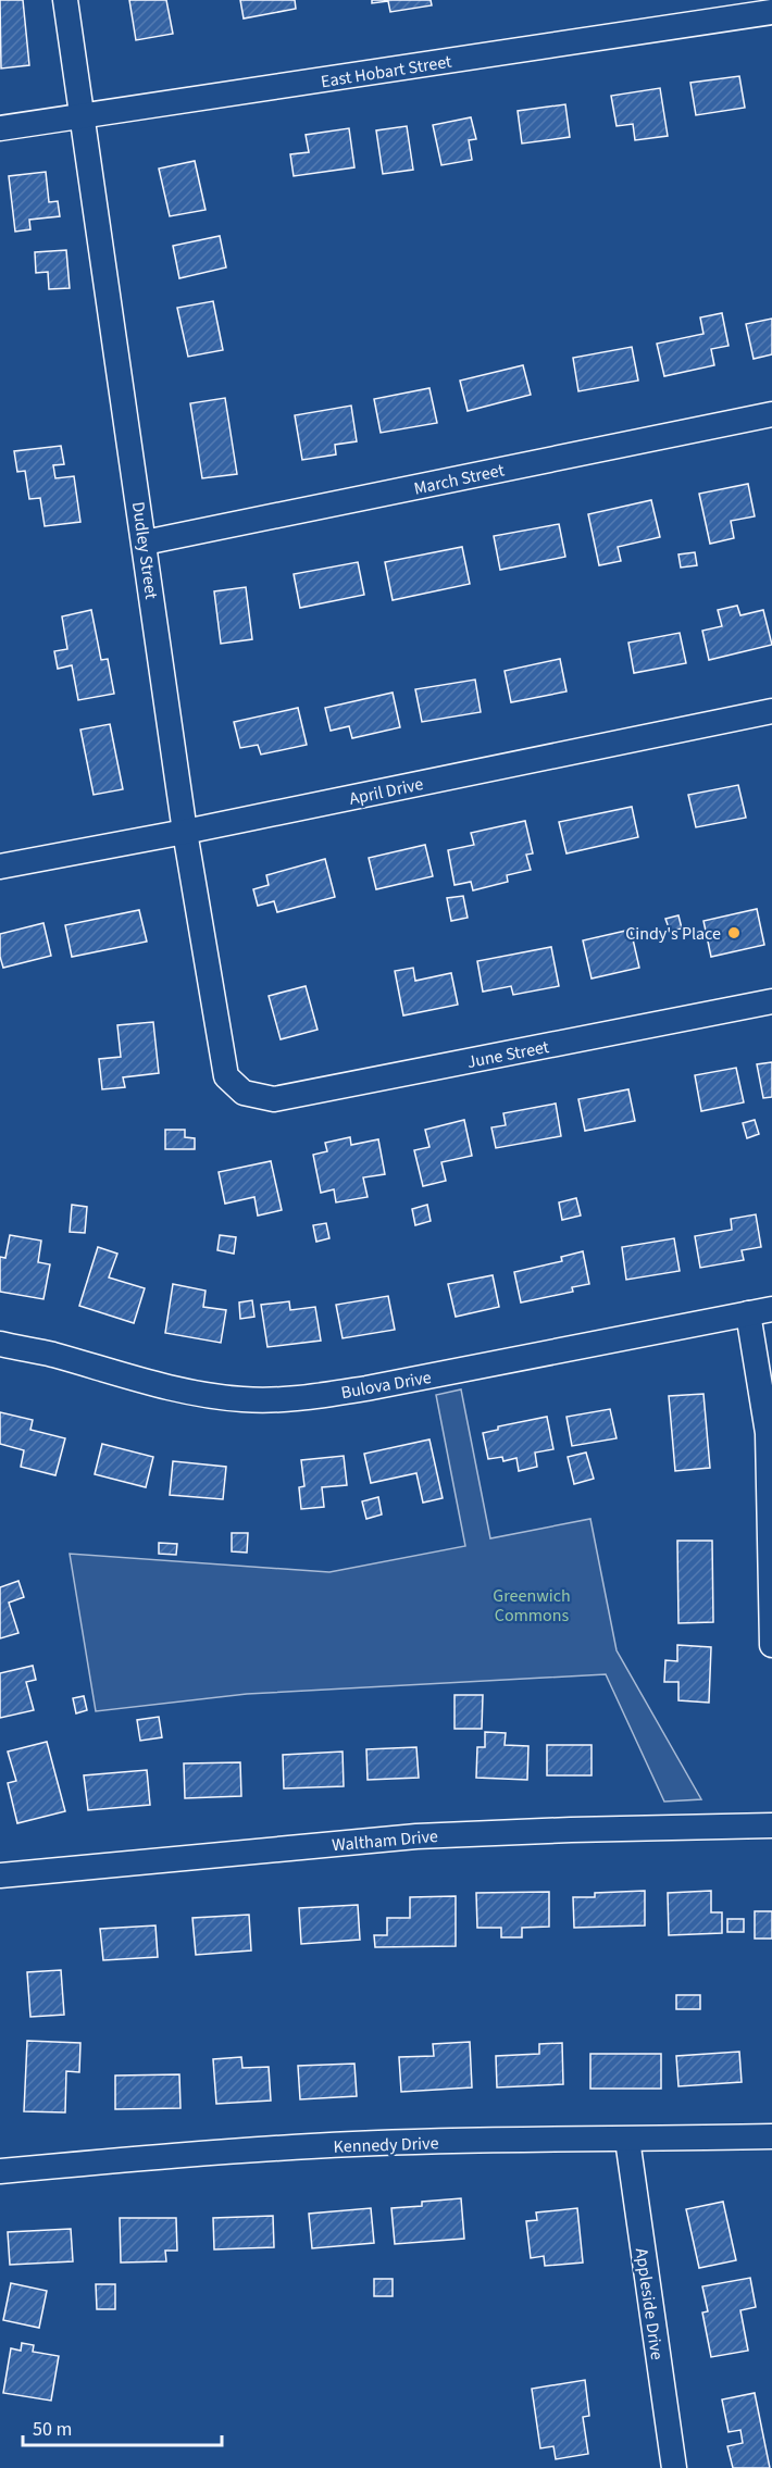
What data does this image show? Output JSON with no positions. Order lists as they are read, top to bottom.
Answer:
{
  "streets": {
    "street": [
      "East Hobart Street",
      "March Street",
      "Dudley Street",
      "April Drive",
      "June Street",
      "Bulova Drive",
      "Waltham Drive",
      "Kennedy Drive",
      "Appleside Drive"
    ]
  },
  "crossings": [
    ["East Hobart Street", "Dudley Street"],
    ["March Street", "Dudley Street"],
    ["Dudley Street", "April Drive"],
    ["Dudley Street", "June Street"],
    ["Kennedy Drive", "Appleside Drive"]
  ],
  "parks": ["Greenwich Commons"],
  "places": ["Cindy's Place"],
  "scale_bar": "50 m"
}
